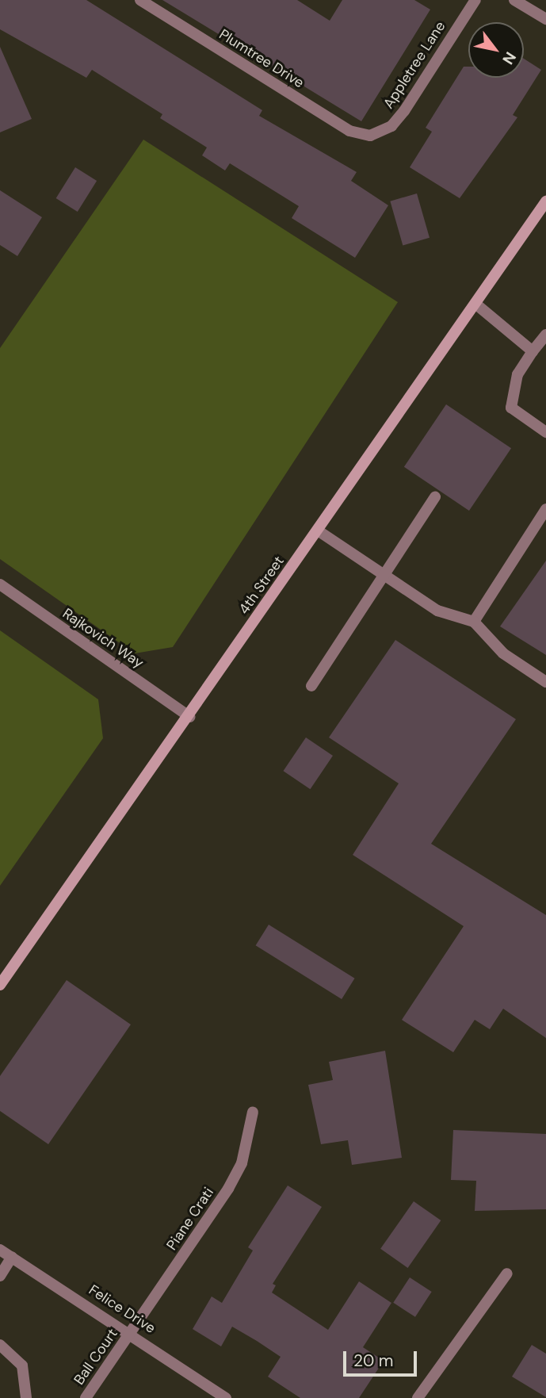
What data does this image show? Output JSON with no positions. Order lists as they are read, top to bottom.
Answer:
{
  "streets": {
    "main road": ["4th Street"],
    "street": [
      "Plumtree Drive",
      "Appletree Lane",
      "Rajkovich Way",
      "Piane Crati",
      "Felice Drive",
      "Ball Court"
    ]
  },
  "crossings": [
    ["Plumtree Drive", "Appletree Lane"],
    ["4th Street", "Rajkovich Way"],
    ["Piane Crati", "Felice Drive"],
    ["Piane Crati", "Ball Court"],
    ["Felice Drive", "Ball Court"]
  ],
  "scale_bar": "20 m",
  "north": "bottom right"
}
